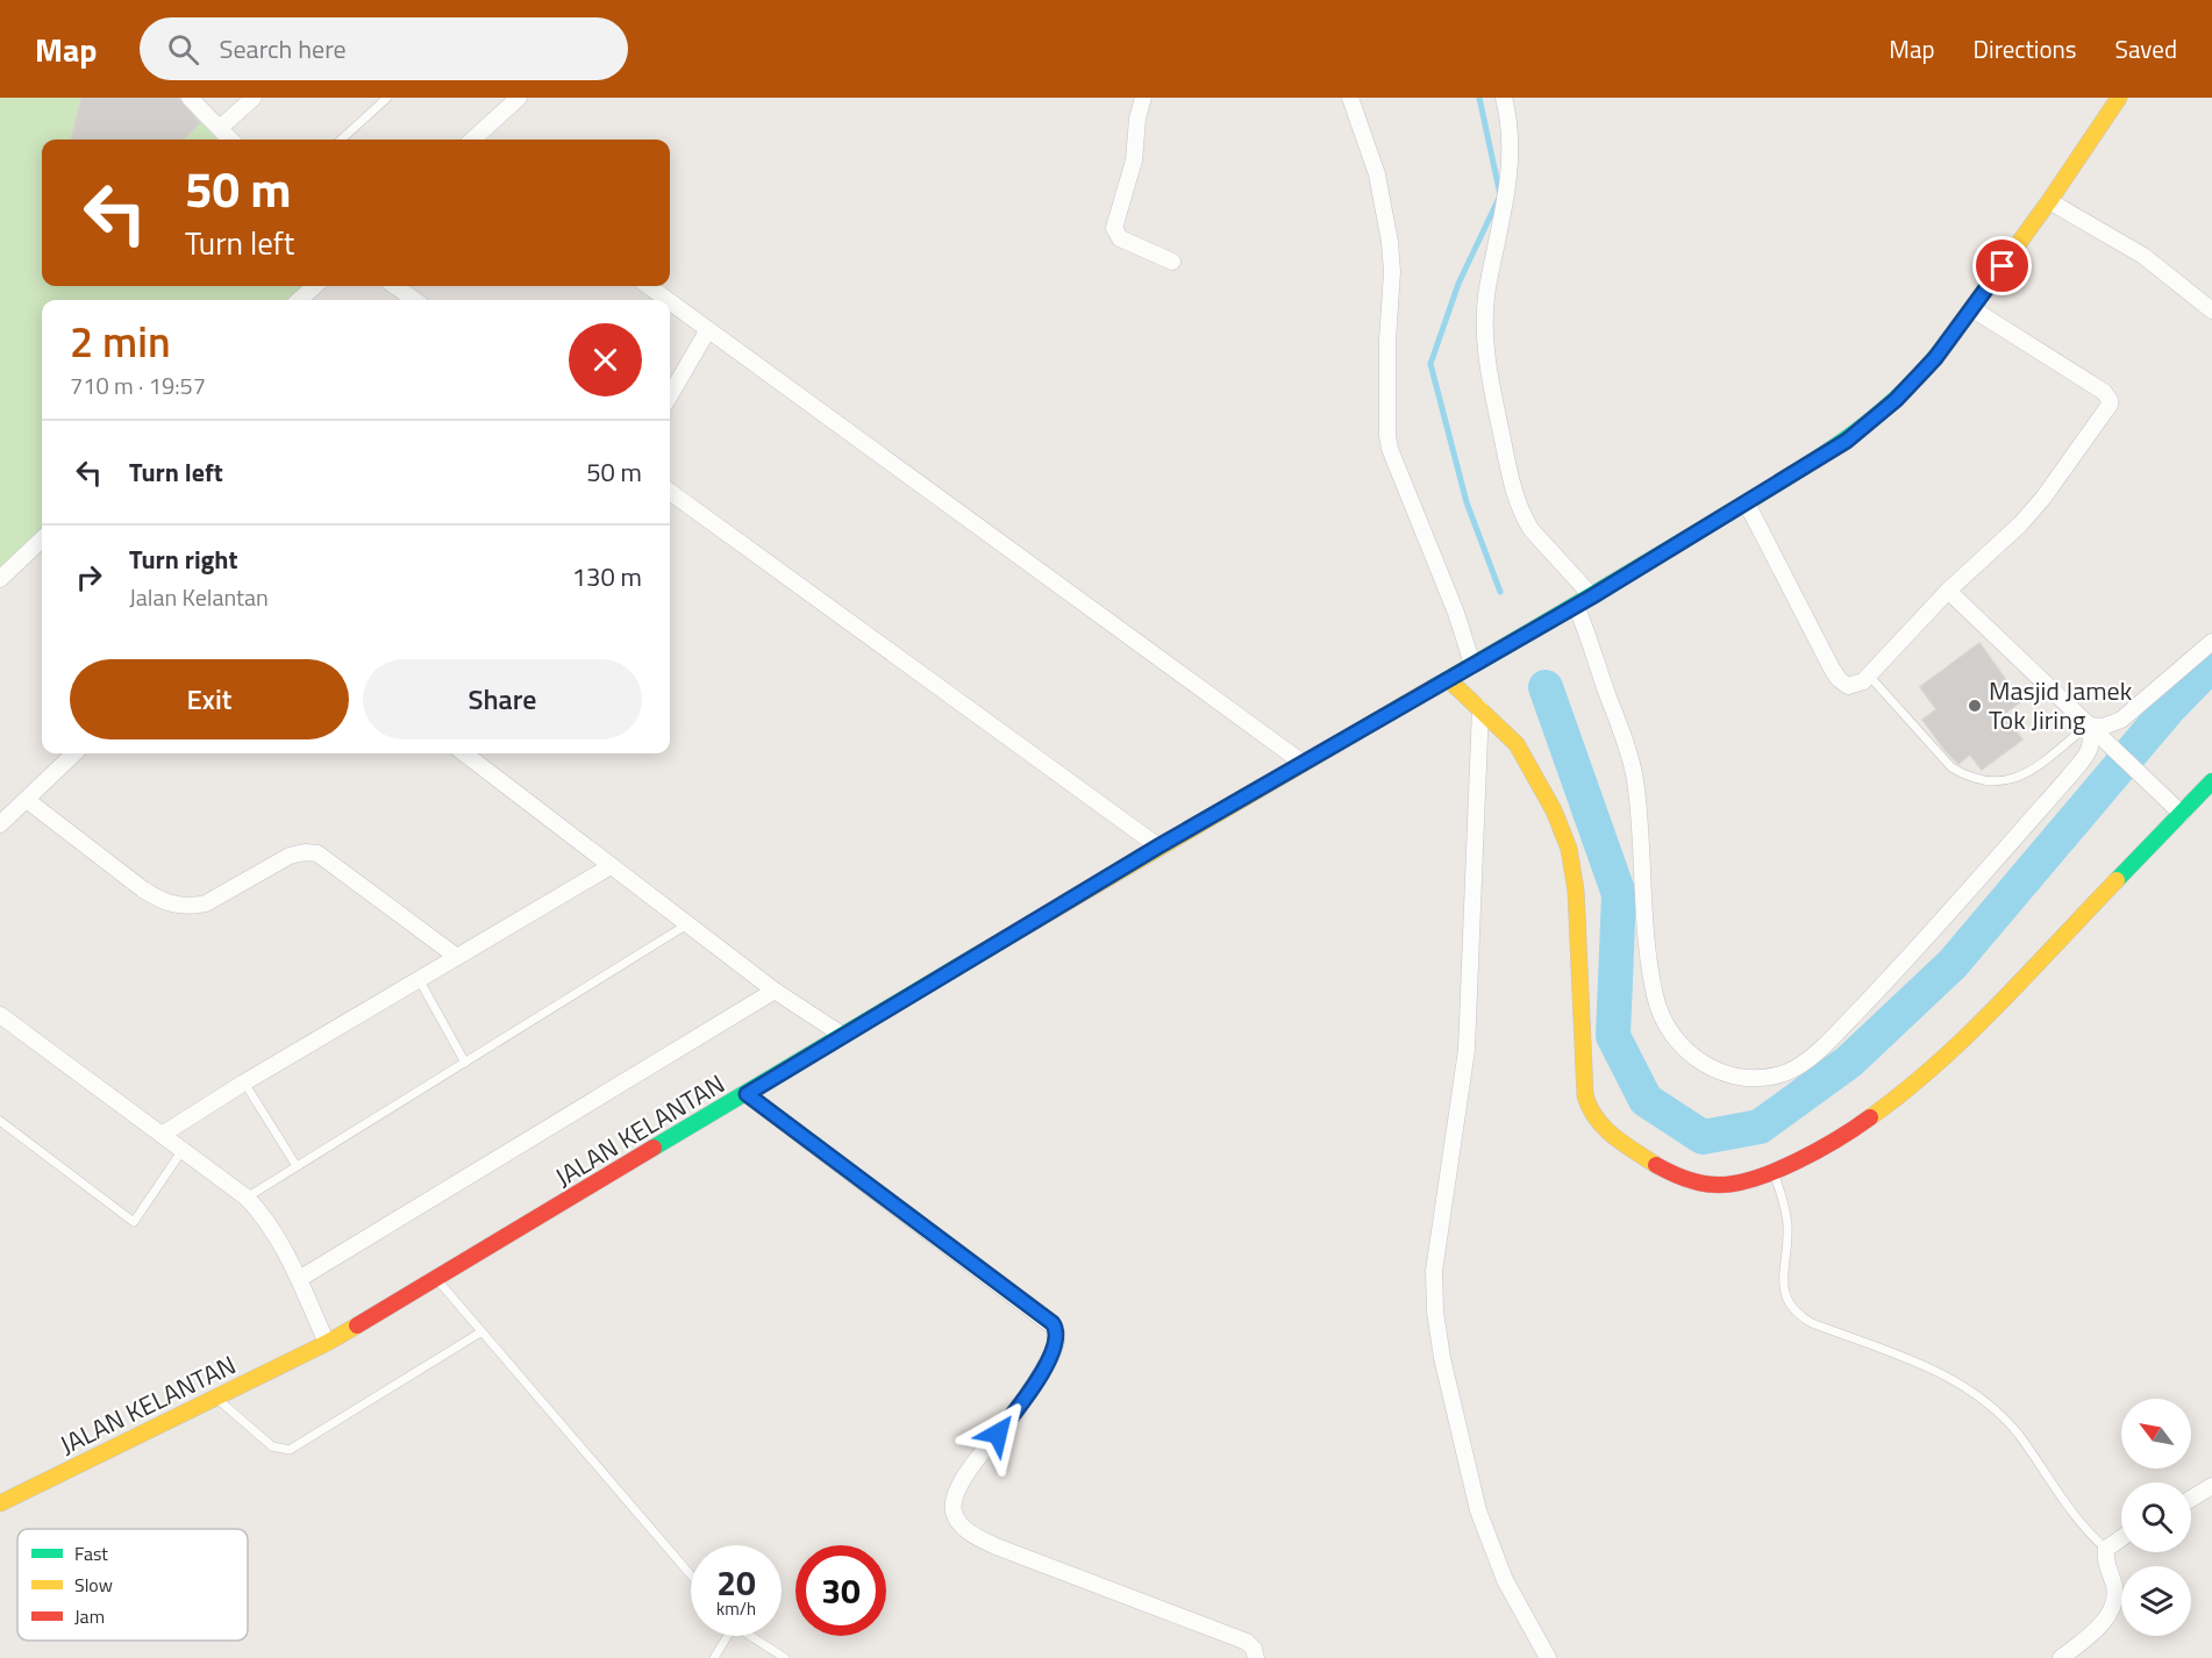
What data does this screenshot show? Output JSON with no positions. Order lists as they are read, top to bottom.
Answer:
{
  "streets": {
    "main road": ["JALAN KELANTAN"]
  },
  "places": ["Masjid Jamek Tok Jiring"],
  "legend": ["Fast", "Slow", "Jam"],
  "north": "top left",
  "page": {
    "header": "Map",
    "search": "Search here",
    "nav": ["Map", "Directions", "Saved"],
    "turn": ["50 m", "Turn left"],
    "heading": ["2 min", "710 m · 19:57"],
    "list": [
      {
        "name": "Turn left",
        "value": "50 m"
      },
      {
        "name": "Turn right",
        "note": "Jalan Kelantan",
        "value": "130 m"
      }
    ],
    "buttons": ["Exit", "Share"],
    "speed": "20 km/h",
    "limit": "30"
  }
}
